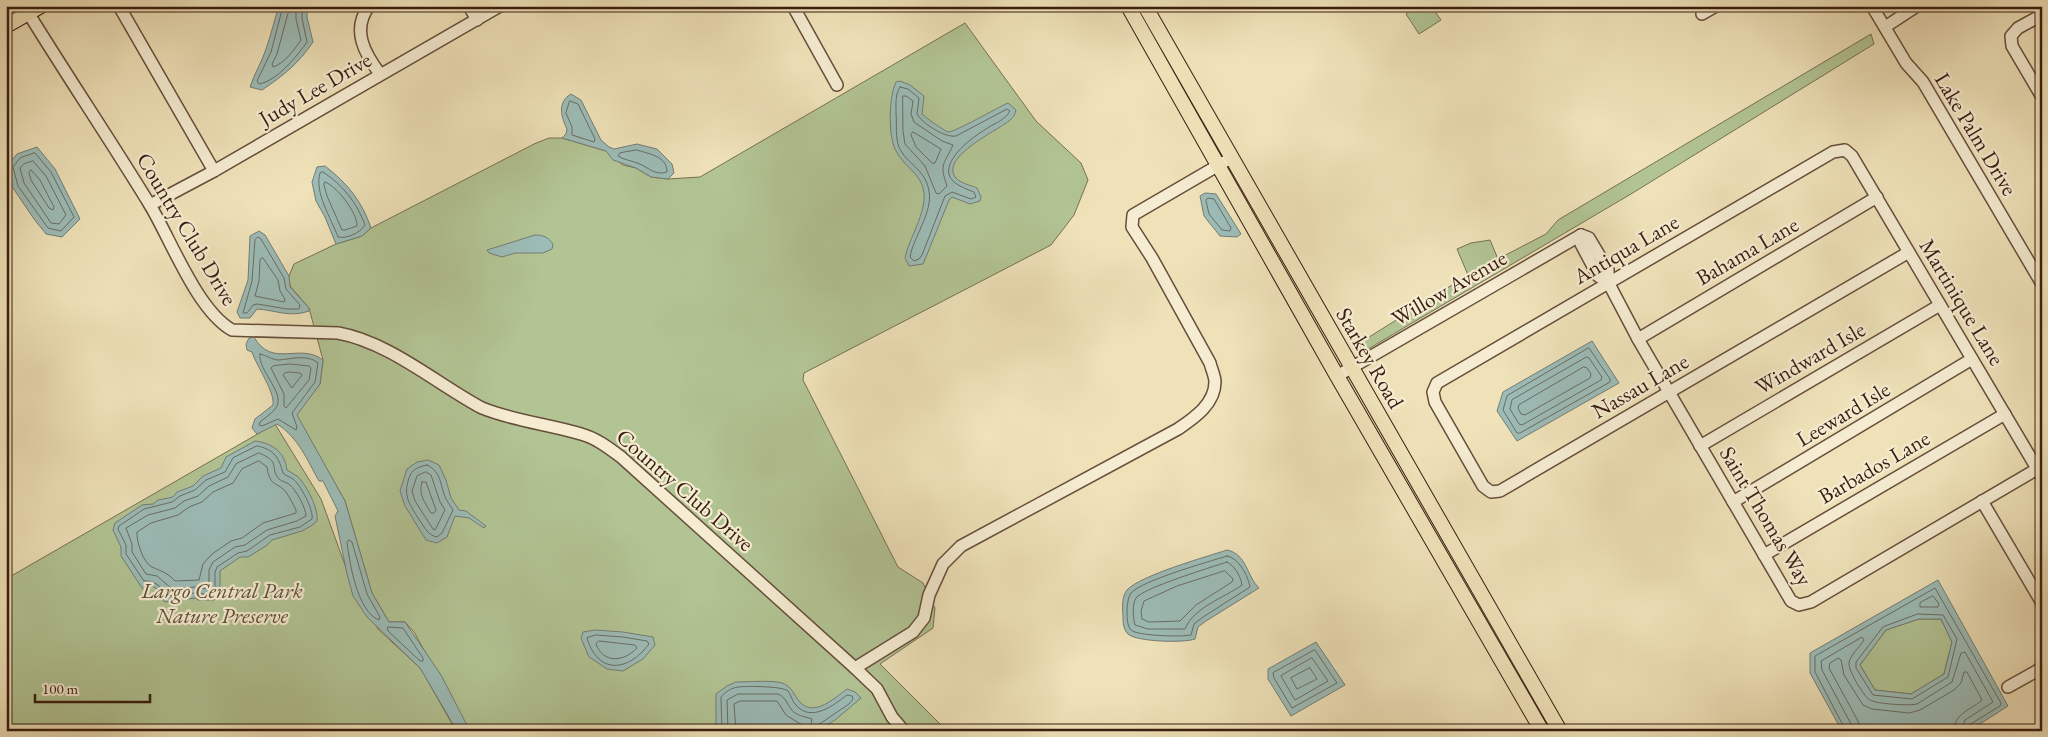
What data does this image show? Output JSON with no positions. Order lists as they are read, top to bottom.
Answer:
{
  "streets": {
    "main road": ["Starkey Road"],
    "street": [
      "Judy Lee Drive",
      "Lake Palm Drive",
      "Country Club Drive",
      "Antiqua Lane",
      "Bahama Lane",
      "Willow Avenue",
      "Martinique Lane",
      "Windward Isle",
      "Nassau Lane",
      "Leeward Isle",
      "Barbados Lane",
      "Saint Thomas Way"
    ]
  },
  "crossings": [
    ["Judy Lee Drive", "Country Club Drive"],
    ["Antiqua Lane", "Martinique Lane"],
    ["Antiqua Lane", "Nassau Lane"],
    ["Antiqua Lane", "Saint Thomas Way"],
    ["Bahama Lane", "Martinique Lane"],
    ["Bahama Lane", "Saint Thomas Way"],
    ["Willow Avenue", "Starkey Road"],
    ["Willow Avenue", "Saint Thomas Way"],
    ["Martinique Lane", "Windward Isle"],
    ["Martinique Lane", "Nassau Lane"],
    ["Martinique Lane", "Leeward Isle"],
    ["Martinique Lane", "Barbados Lane"],
    ["Martinique Lane", "Saint Thomas Way"],
    ["Windward Isle", "Saint Thomas Way"],
    ["Nassau Lane", "Saint Thomas Way"],
    ["Leeward Isle", "Saint Thomas Way"],
    ["Barbados Lane", "Saint Thomas Way"]
  ],
  "parks": ["Largo Central Park Nature Preserve"],
  "scale_bar": "100 m"
}
